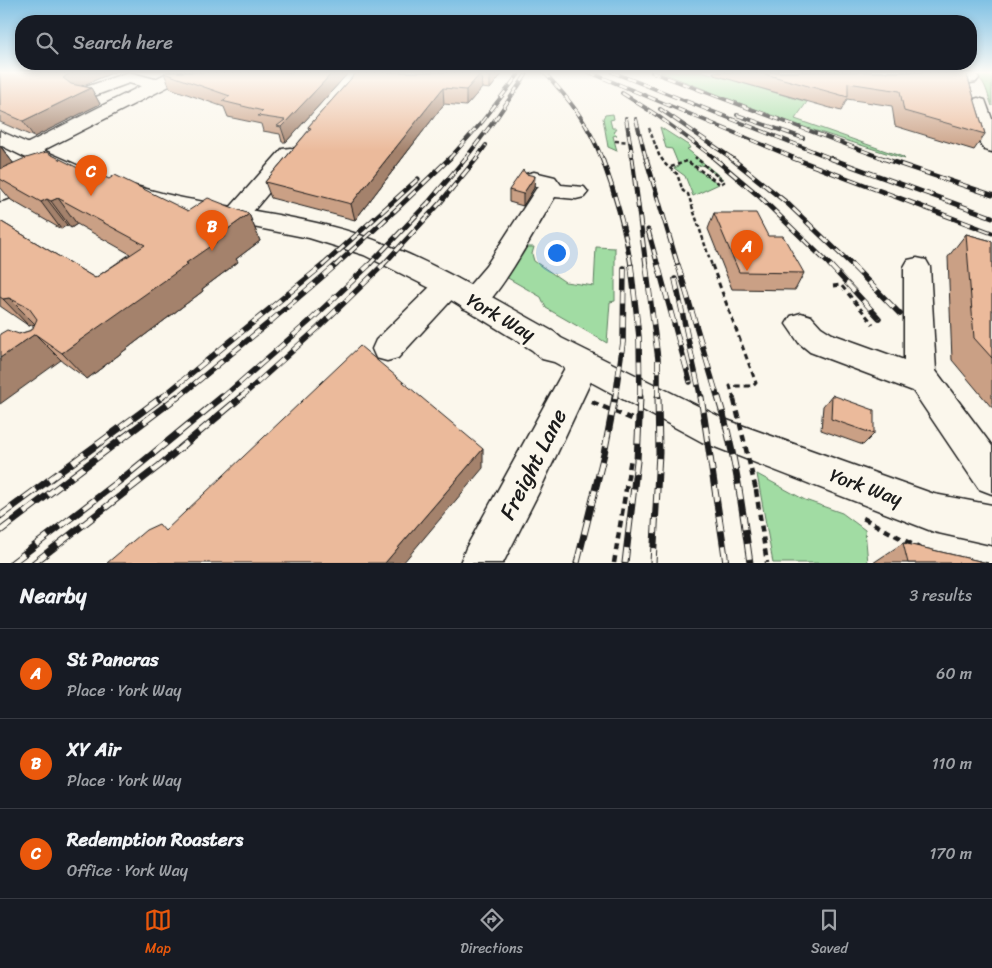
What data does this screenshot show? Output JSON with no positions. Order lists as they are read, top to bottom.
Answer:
{
  "streets": {
    "main road": ["York Way", "Freight Lane"]
  },
  "crossings": [
    ["York Way", "Freight Lane"]
  ],
  "page": {
    "search": "Search here",
    "pins": ["C", "B", "A"],
    "heading": ["Nearby", "3 results"],
    "list": [
      {
        "mark": "A",
        "name": "St Pancras",
        "note": "Place · York Way",
        "value": "60 m"
      },
      {
        "mark": "B",
        "name": "XY Air",
        "note": "Place · York Way",
        "value": "110 m"
      },
      {
        "mark": "C",
        "name": "Redemption Roasters",
        "note": "Office · York Way",
        "value": "170 m"
      }
    ],
    "nav": ["Map", "Directions", "Saved"]
  }
}
